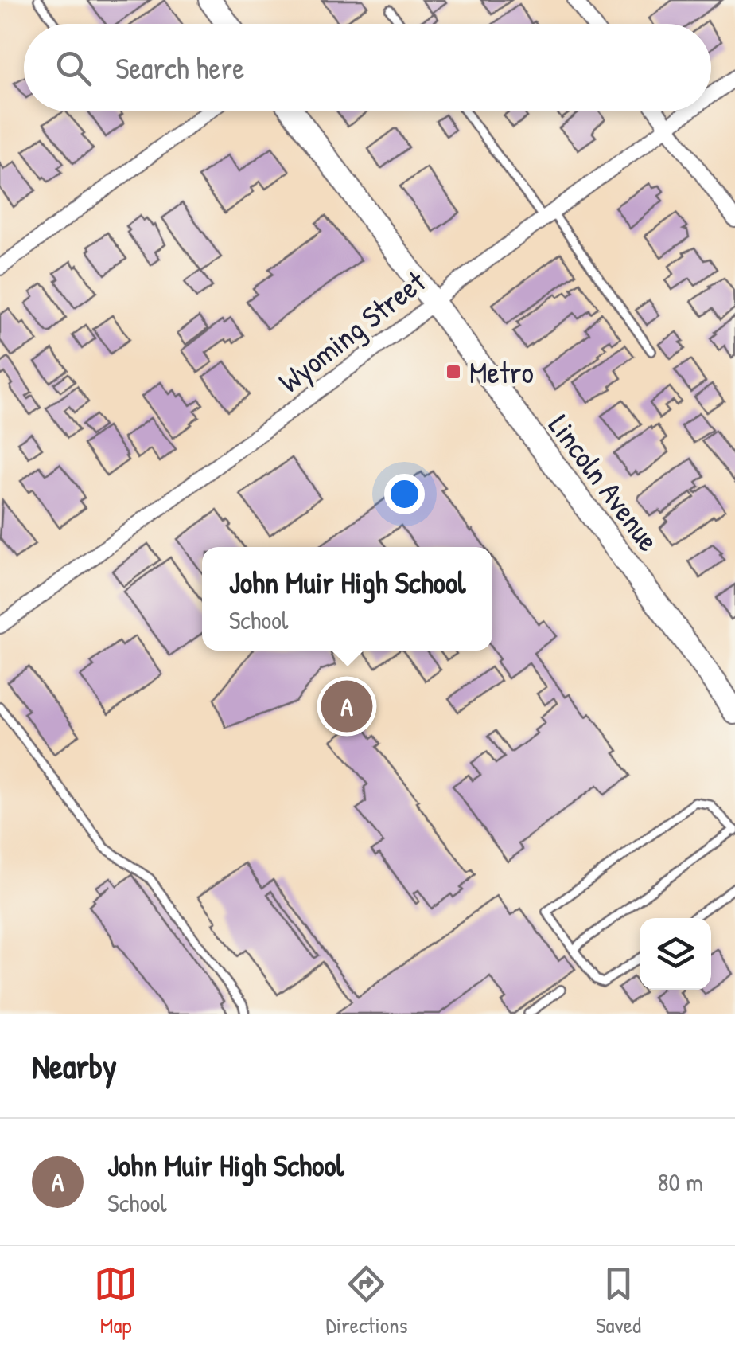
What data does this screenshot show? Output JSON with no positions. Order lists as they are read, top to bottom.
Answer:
{
  "streets": {
    "main road": ["Lincoln Avenue"],
    "street": ["Wyoming Street"]
  },
  "crossings": [
    ["Wyoming Street", "Lincoln Avenue"]
  ],
  "places": {
    "transit": ["Metro"]
  },
  "page": {
    "search": "Search here",
    "popup": ["John Muir High School", "School"],
    "pins": "A",
    "heading": "Nearby",
    "list": [
      {
        "mark": "A",
        "name": "John Muir High School",
        "note": "School",
        "value": "80 m"
      }
    ],
    "nav": ["Map", "Directions", "Saved"]
  }
}
